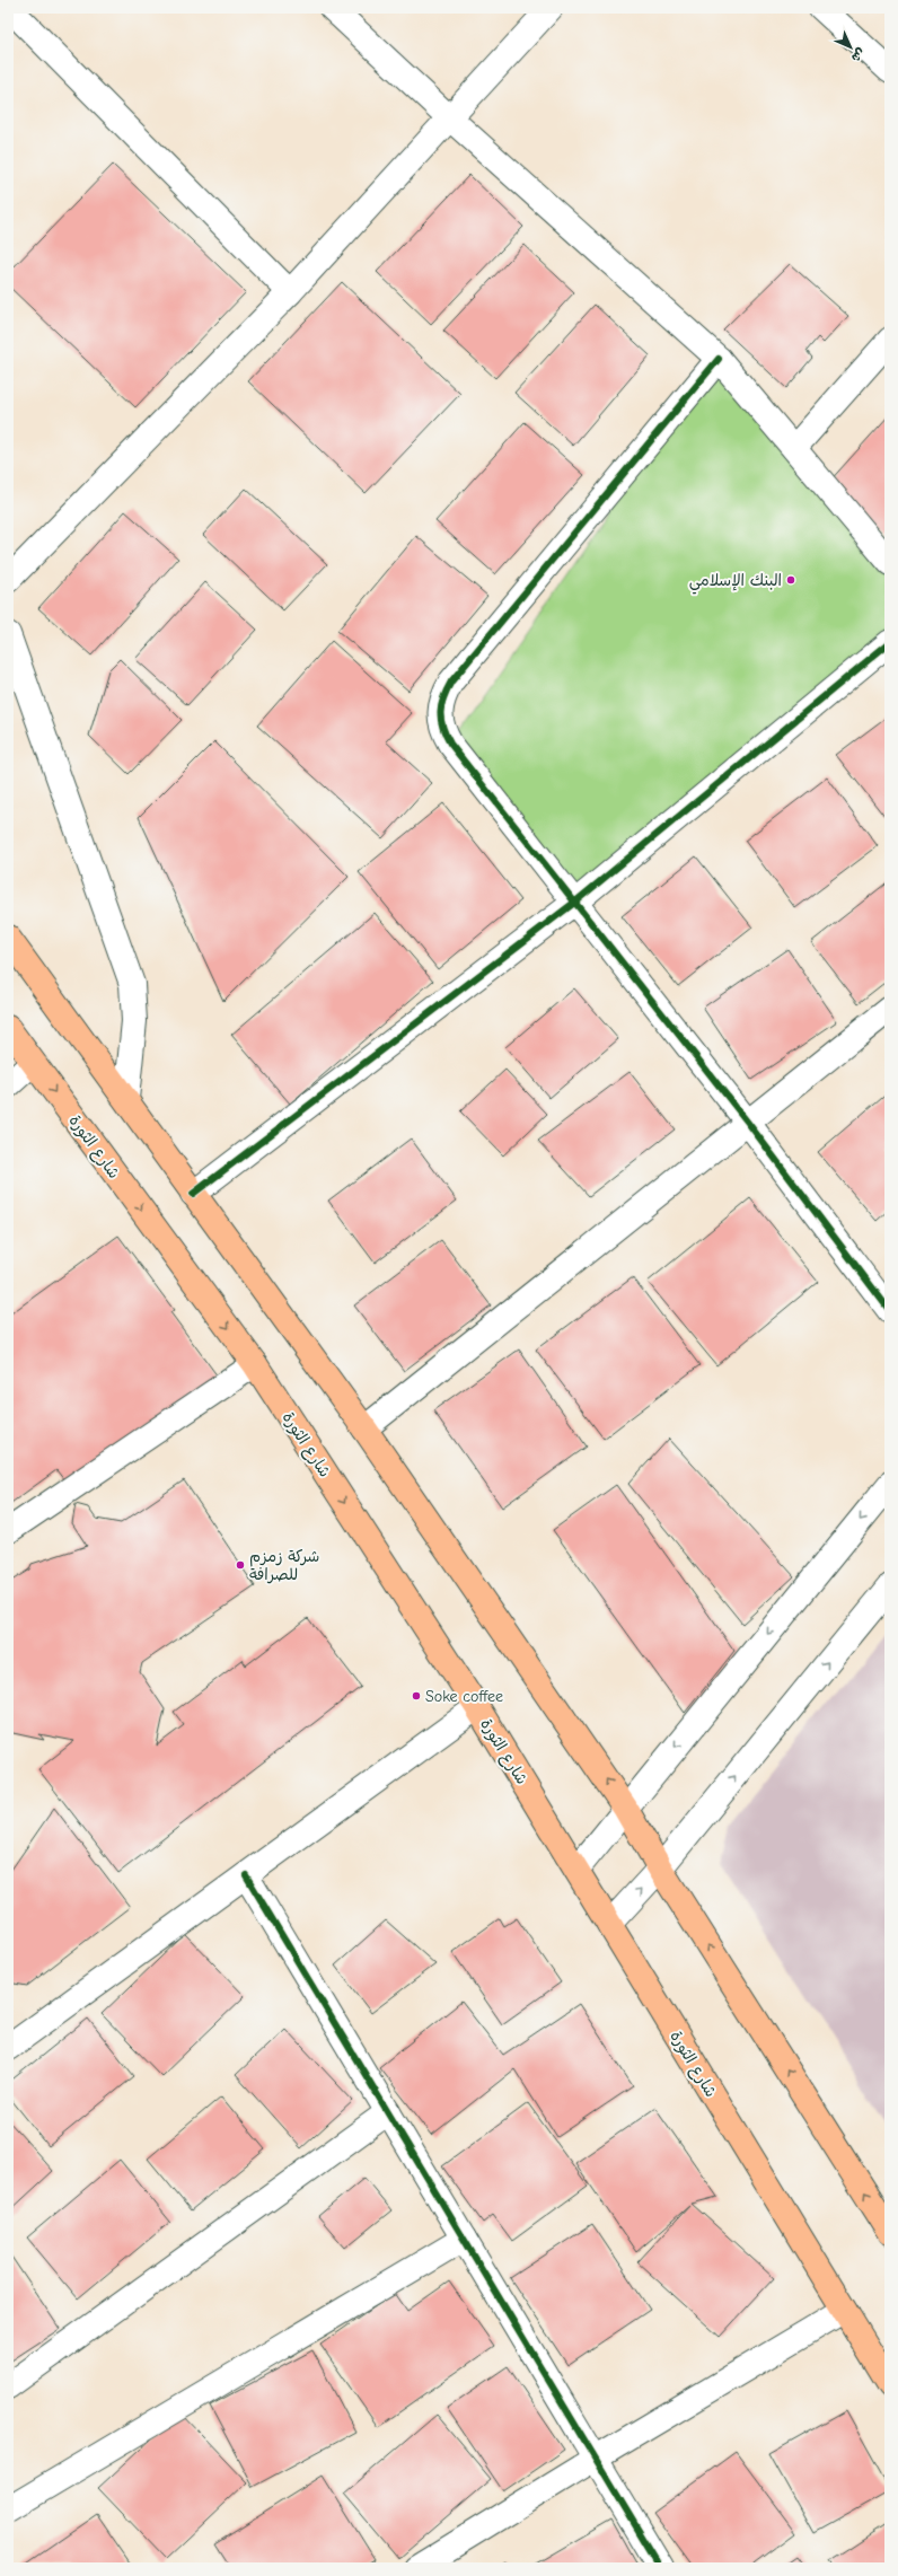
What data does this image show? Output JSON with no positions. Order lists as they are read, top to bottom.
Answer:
{
  "streets": {
    "main road": ["شارع الثورة"]
  },
  "places": ["البنك الإسلامي", "شركة زمزم للصرافة", "Soke coffee"],
  "north": "bottom right"
}
